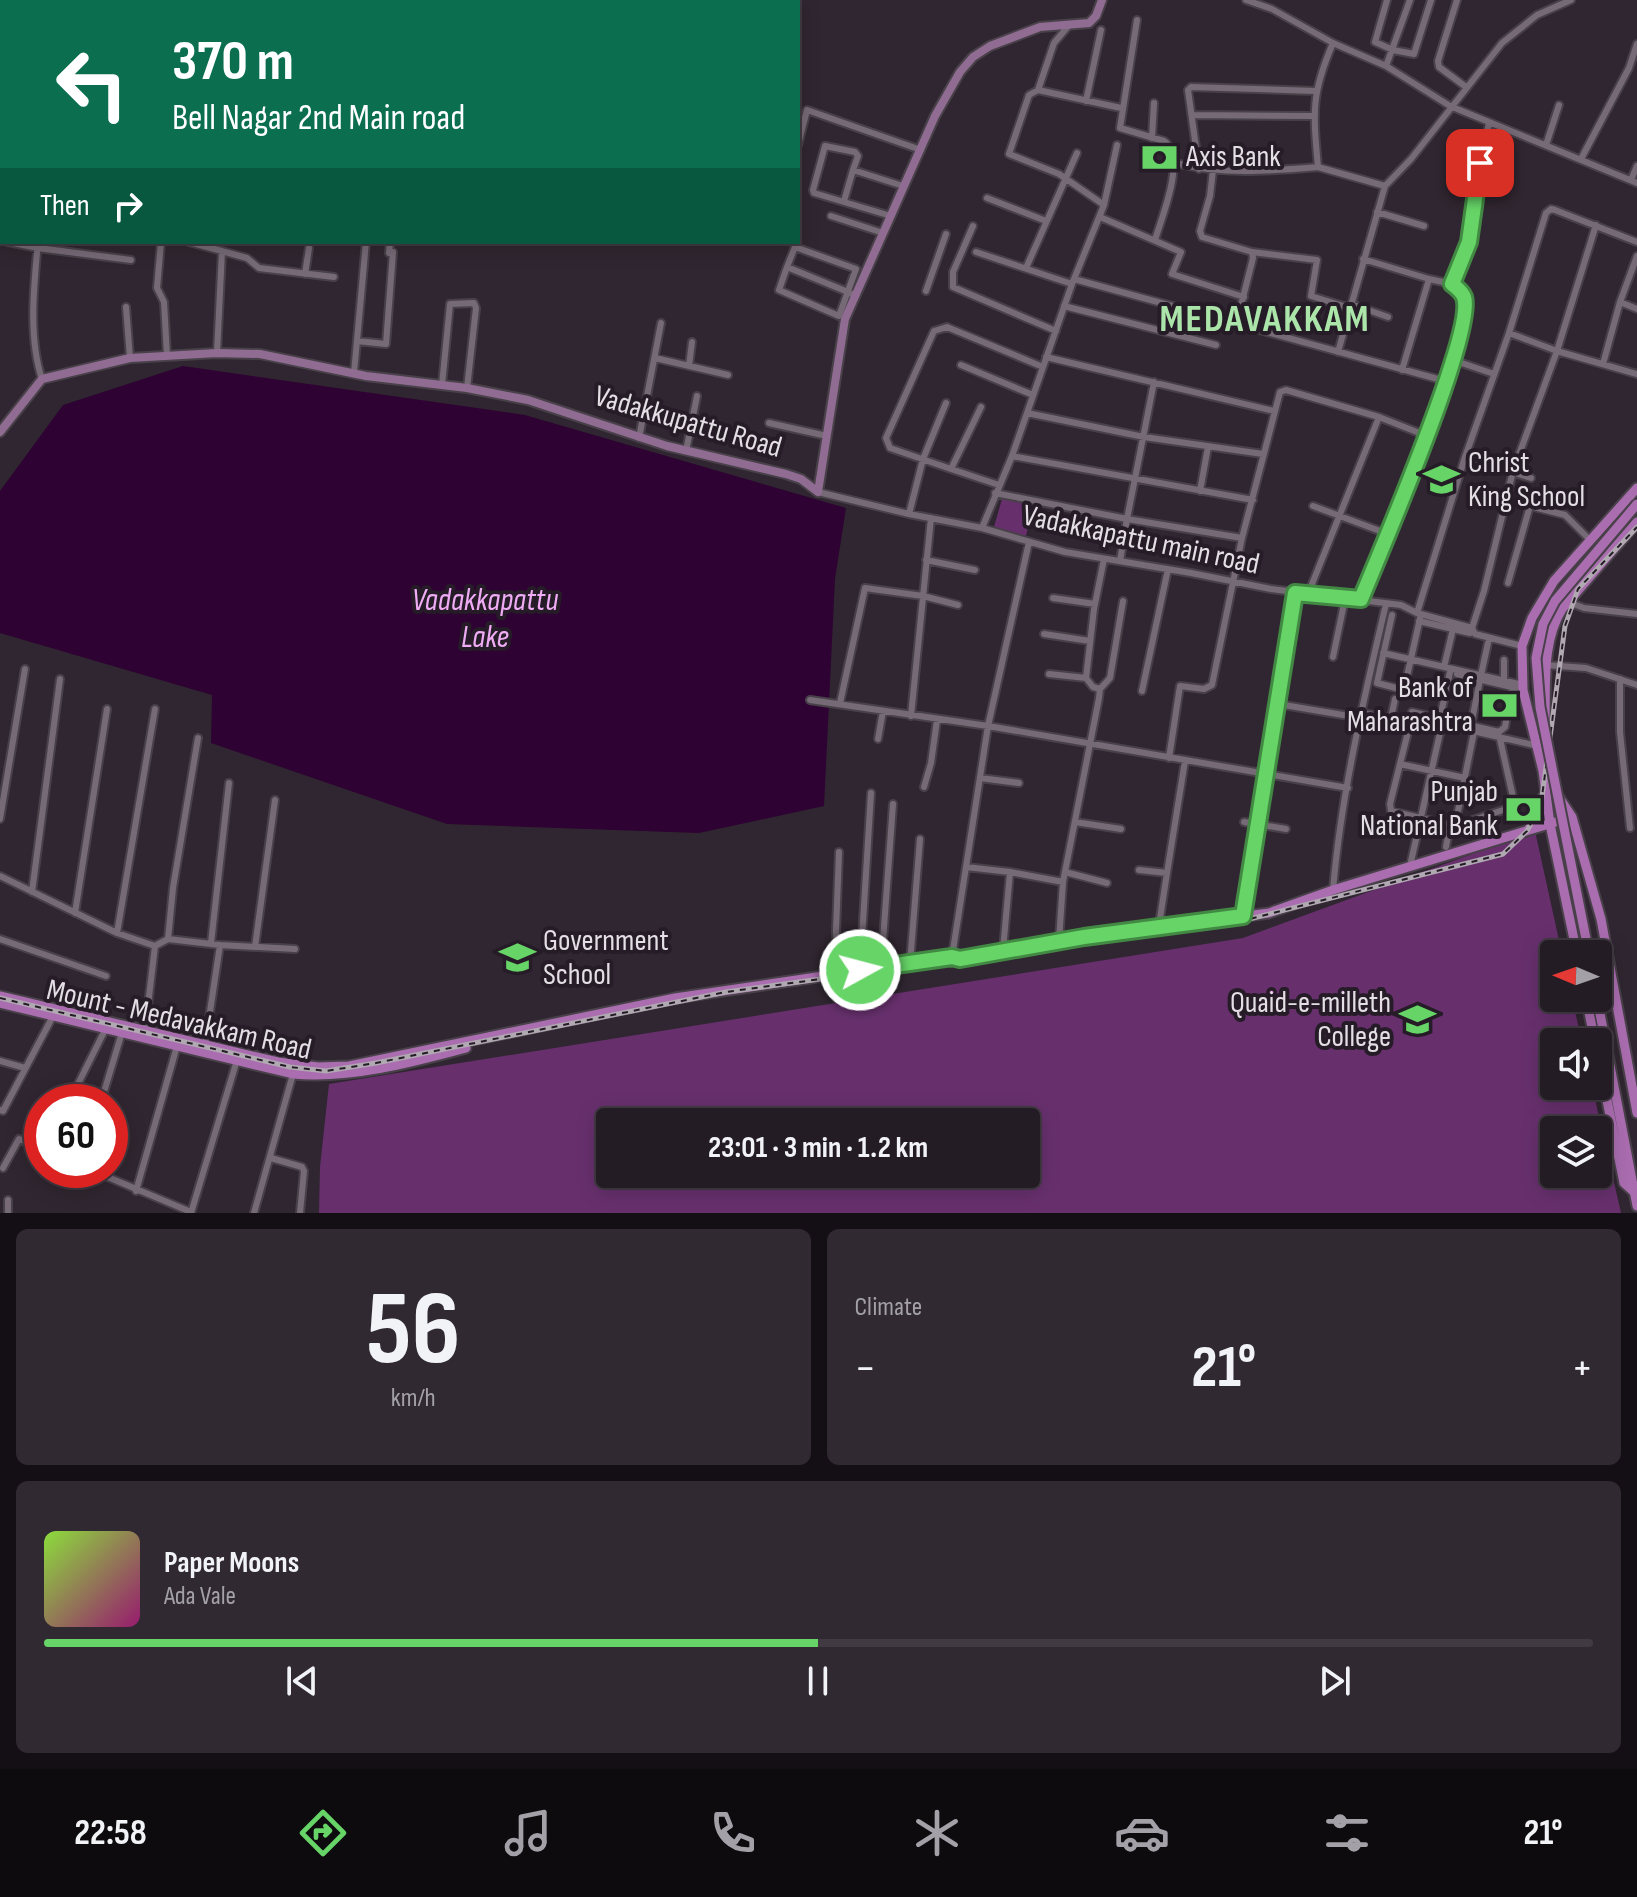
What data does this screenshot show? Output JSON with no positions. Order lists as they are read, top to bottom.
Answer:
{
  "streets": {
    "main road": ["Mount - Medavakkam Road"],
    "street": ["Vadakkupattu Road", "Vadakkapattu main road"]
  },
  "crossings": [
    ["Vadakkupattu Road", "Vadakkapattu main road"]
  ],
  "districts": ["MEDAVAKKAM"],
  "water": ["Vadakkapattu Lake"],
  "places": {
    "bank": ["Axis Bank", "Bank of Maharashtra", "Punjab National Bank"],
    "school or university": ["Christ King School", "Government School", "Quaid-e-milleth College"]
  },
  "north": "left",
  "page": {
    "turn": ["370 m", "Bell Nagar 2nd Main road"],
    "then": "Then",
    "limit": "60",
    "trip": "23:01 · 3 min · 1.2 km",
    "tile": [
      ["56", "km/h"],
      "Climate"
    ],
    "heat": ["−", "21°", "+"],
    "song": ["Paper Moons", "Ada Vale"],
    "tabs": ["22:58", "21°"]
  }
}
